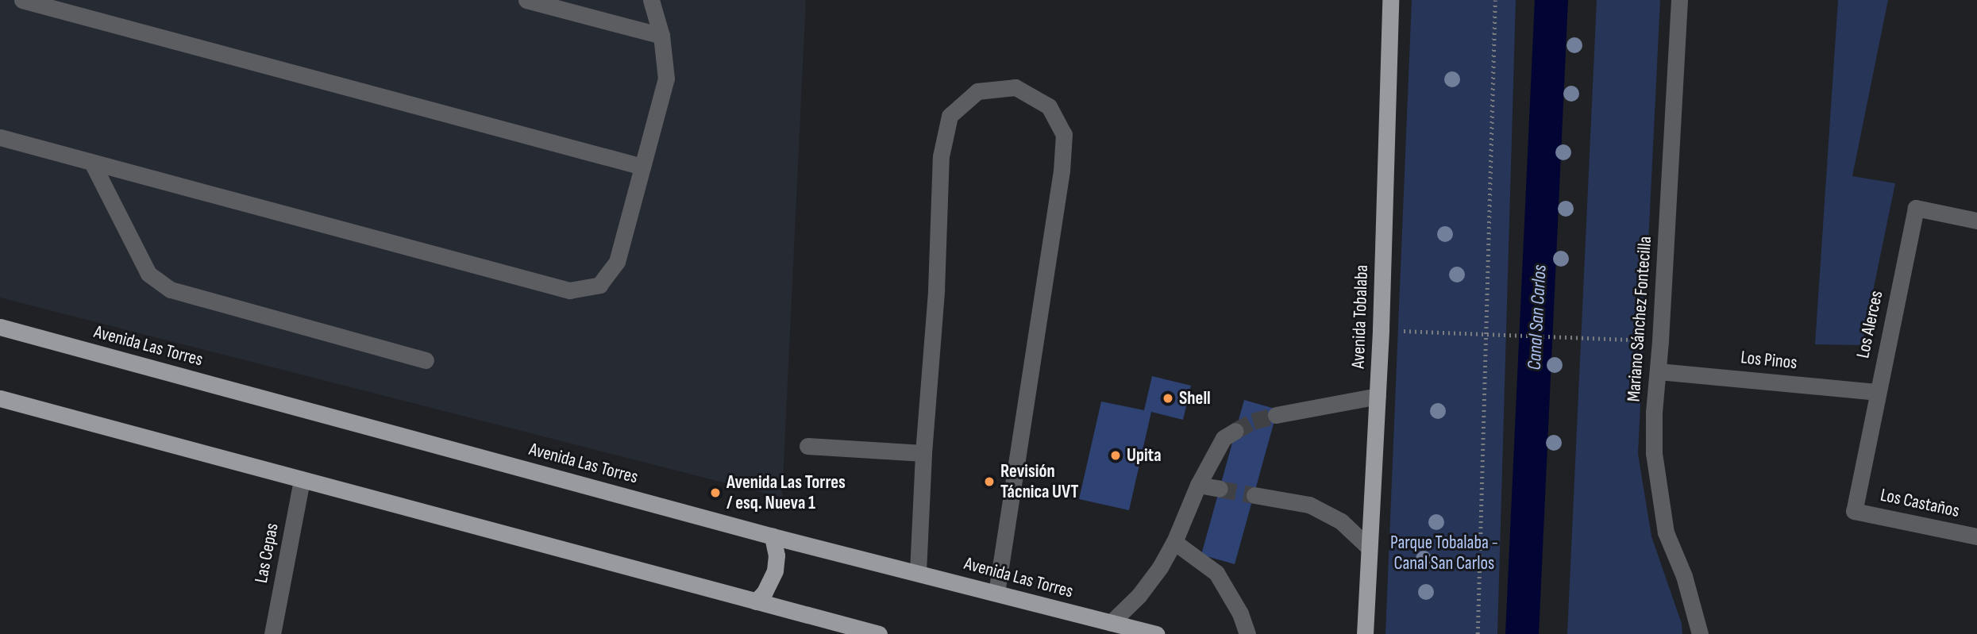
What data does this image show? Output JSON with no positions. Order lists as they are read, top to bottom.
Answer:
{
  "streets": {
    "main road": ["Avenida Tobalaba", "Avenida Las Torres"],
    "street": [
      "Mariano Sánchez Fontecilla",
      "Los Alerces",
      "Los Pinos",
      "Los Castaños",
      "Las Cepas"
    ]
  },
  "crossings": [
    ["Mariano Sánchez Fontecilla", "Los Pinos"],
    ["Los Alerces", "Los Pinos"],
    ["Los Alerces", "Los Castaños"]
  ],
  "water": ["Canal San Carlos"],
  "parks": ["Parque Tobalaba - Canal San Carlos"],
  "places": [
    "Shell",
    "Upita",
    "Revisión Tácnica UVT",
    "Avenida Las Torres / esq. Nueva 1"
  ]
}
